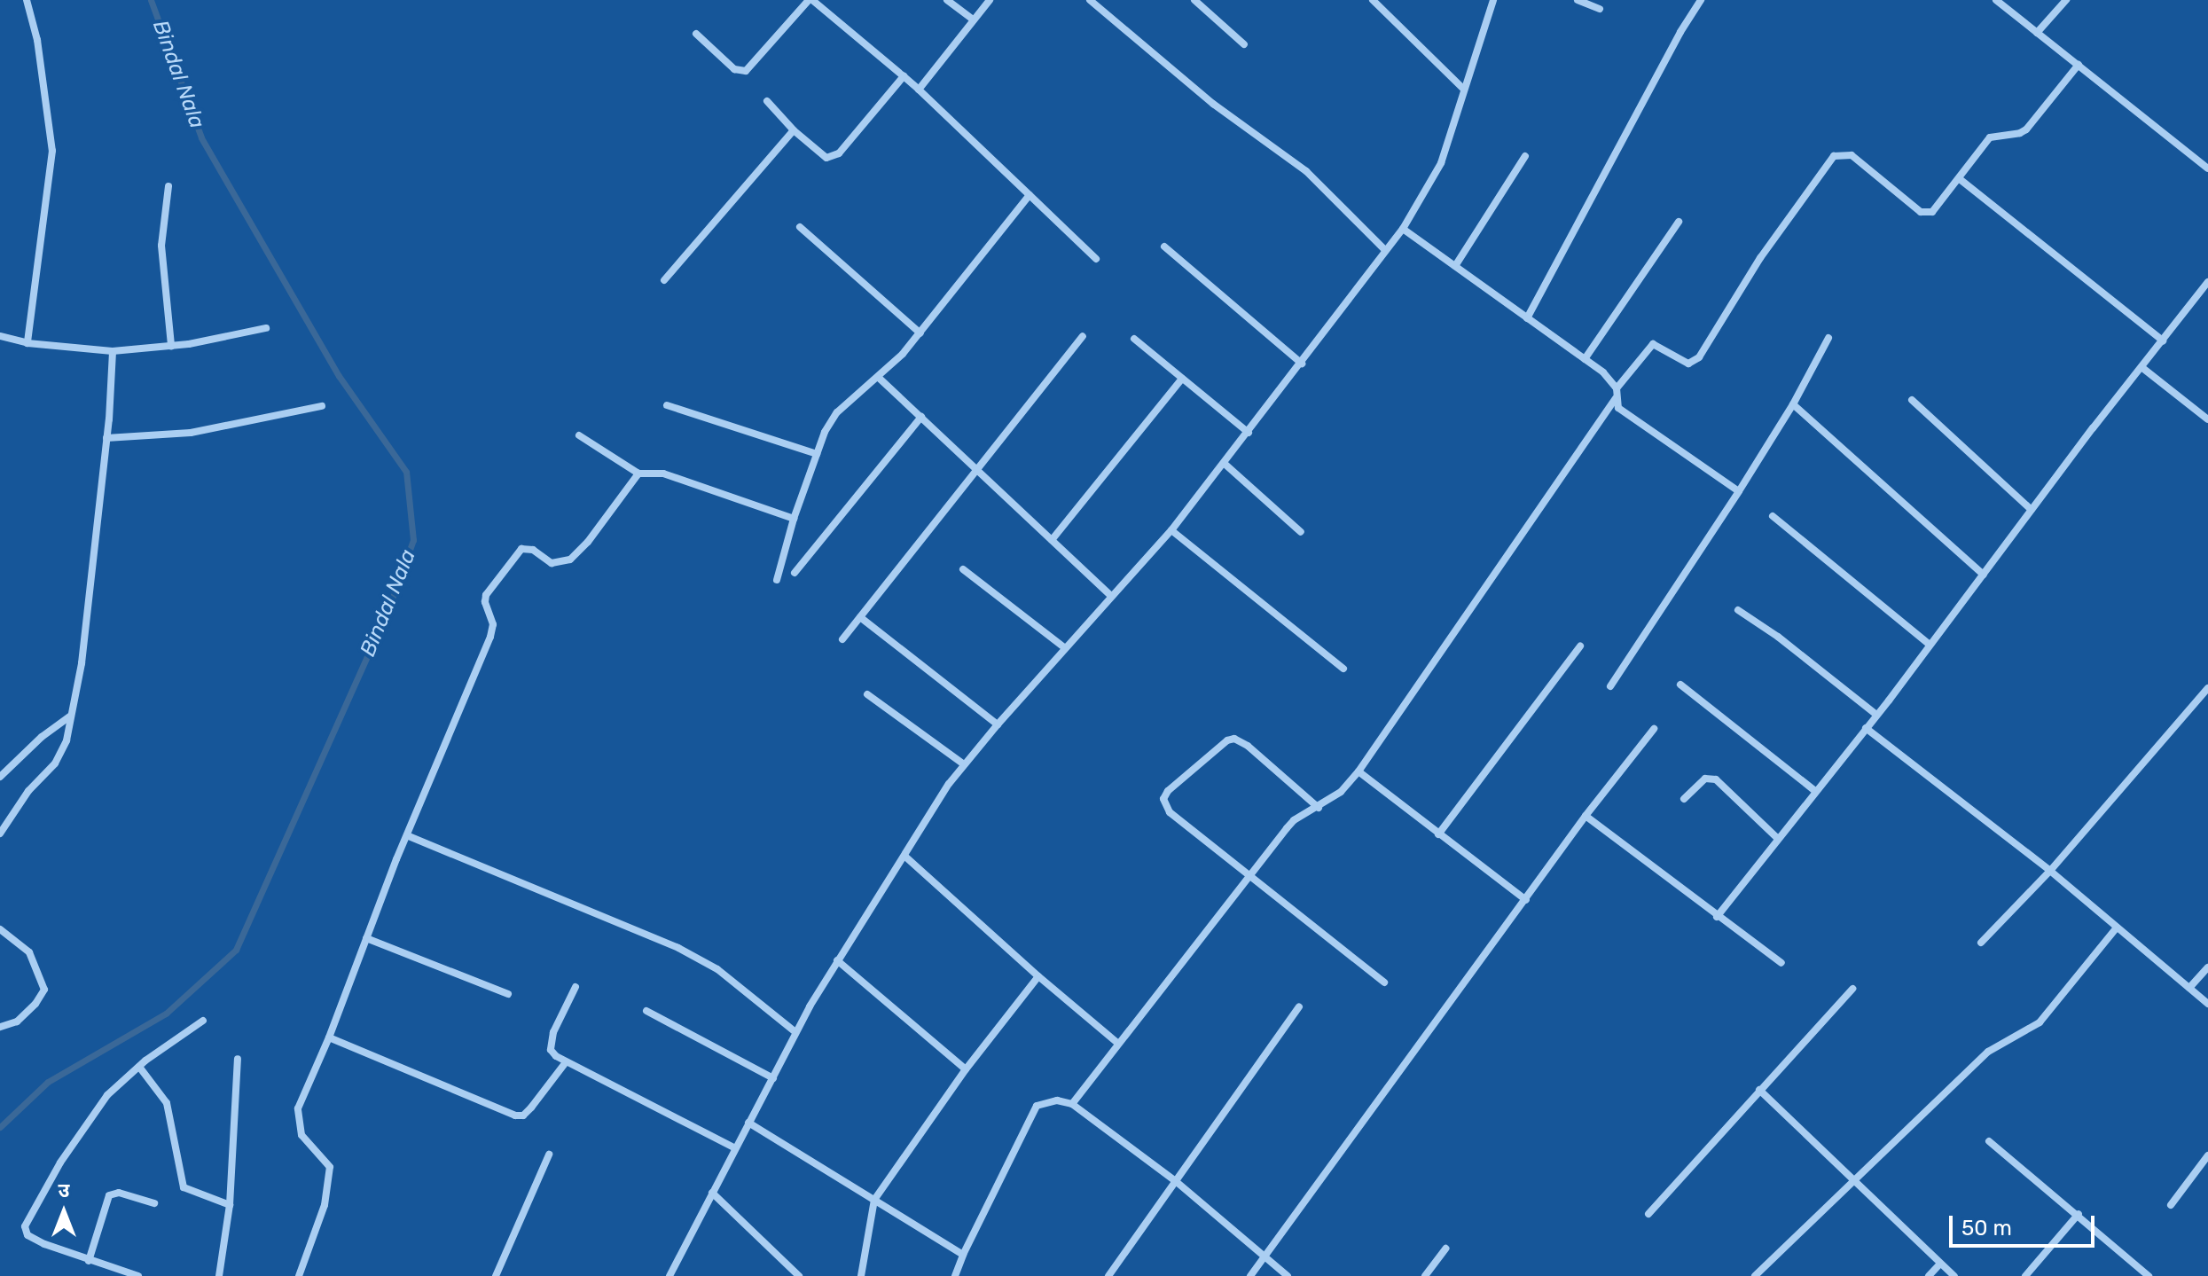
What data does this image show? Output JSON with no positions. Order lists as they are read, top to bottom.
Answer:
{
  "water": ["Bindal Nala"],
  "scale_bar": "50 m",
  "north": "top"
}
